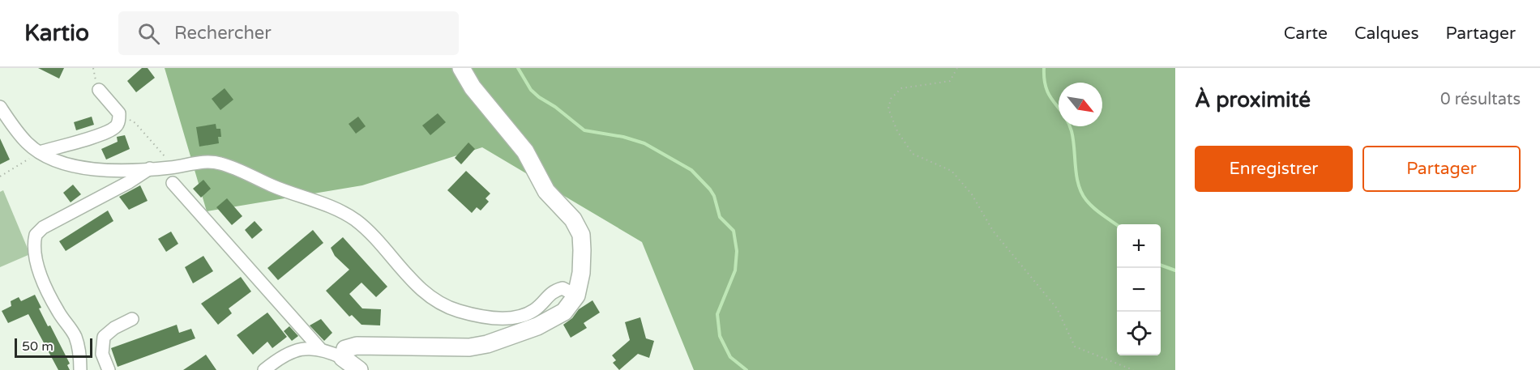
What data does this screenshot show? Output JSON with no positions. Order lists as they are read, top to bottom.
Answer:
{
  "scale_bar": "50 m",
  "north": "bottom right",
  "page": {
    "header": "Kartio",
    "search": "Rechercher",
    "nav": ["Carte", "Calques", "Partager"],
    "heading": ["À proximité", "0 résultats"],
    "buttons": ["Enregistrer", "Partager"],
    "map_buttons": ["+", "−"],
    "scale": "50 m"
  }
}
